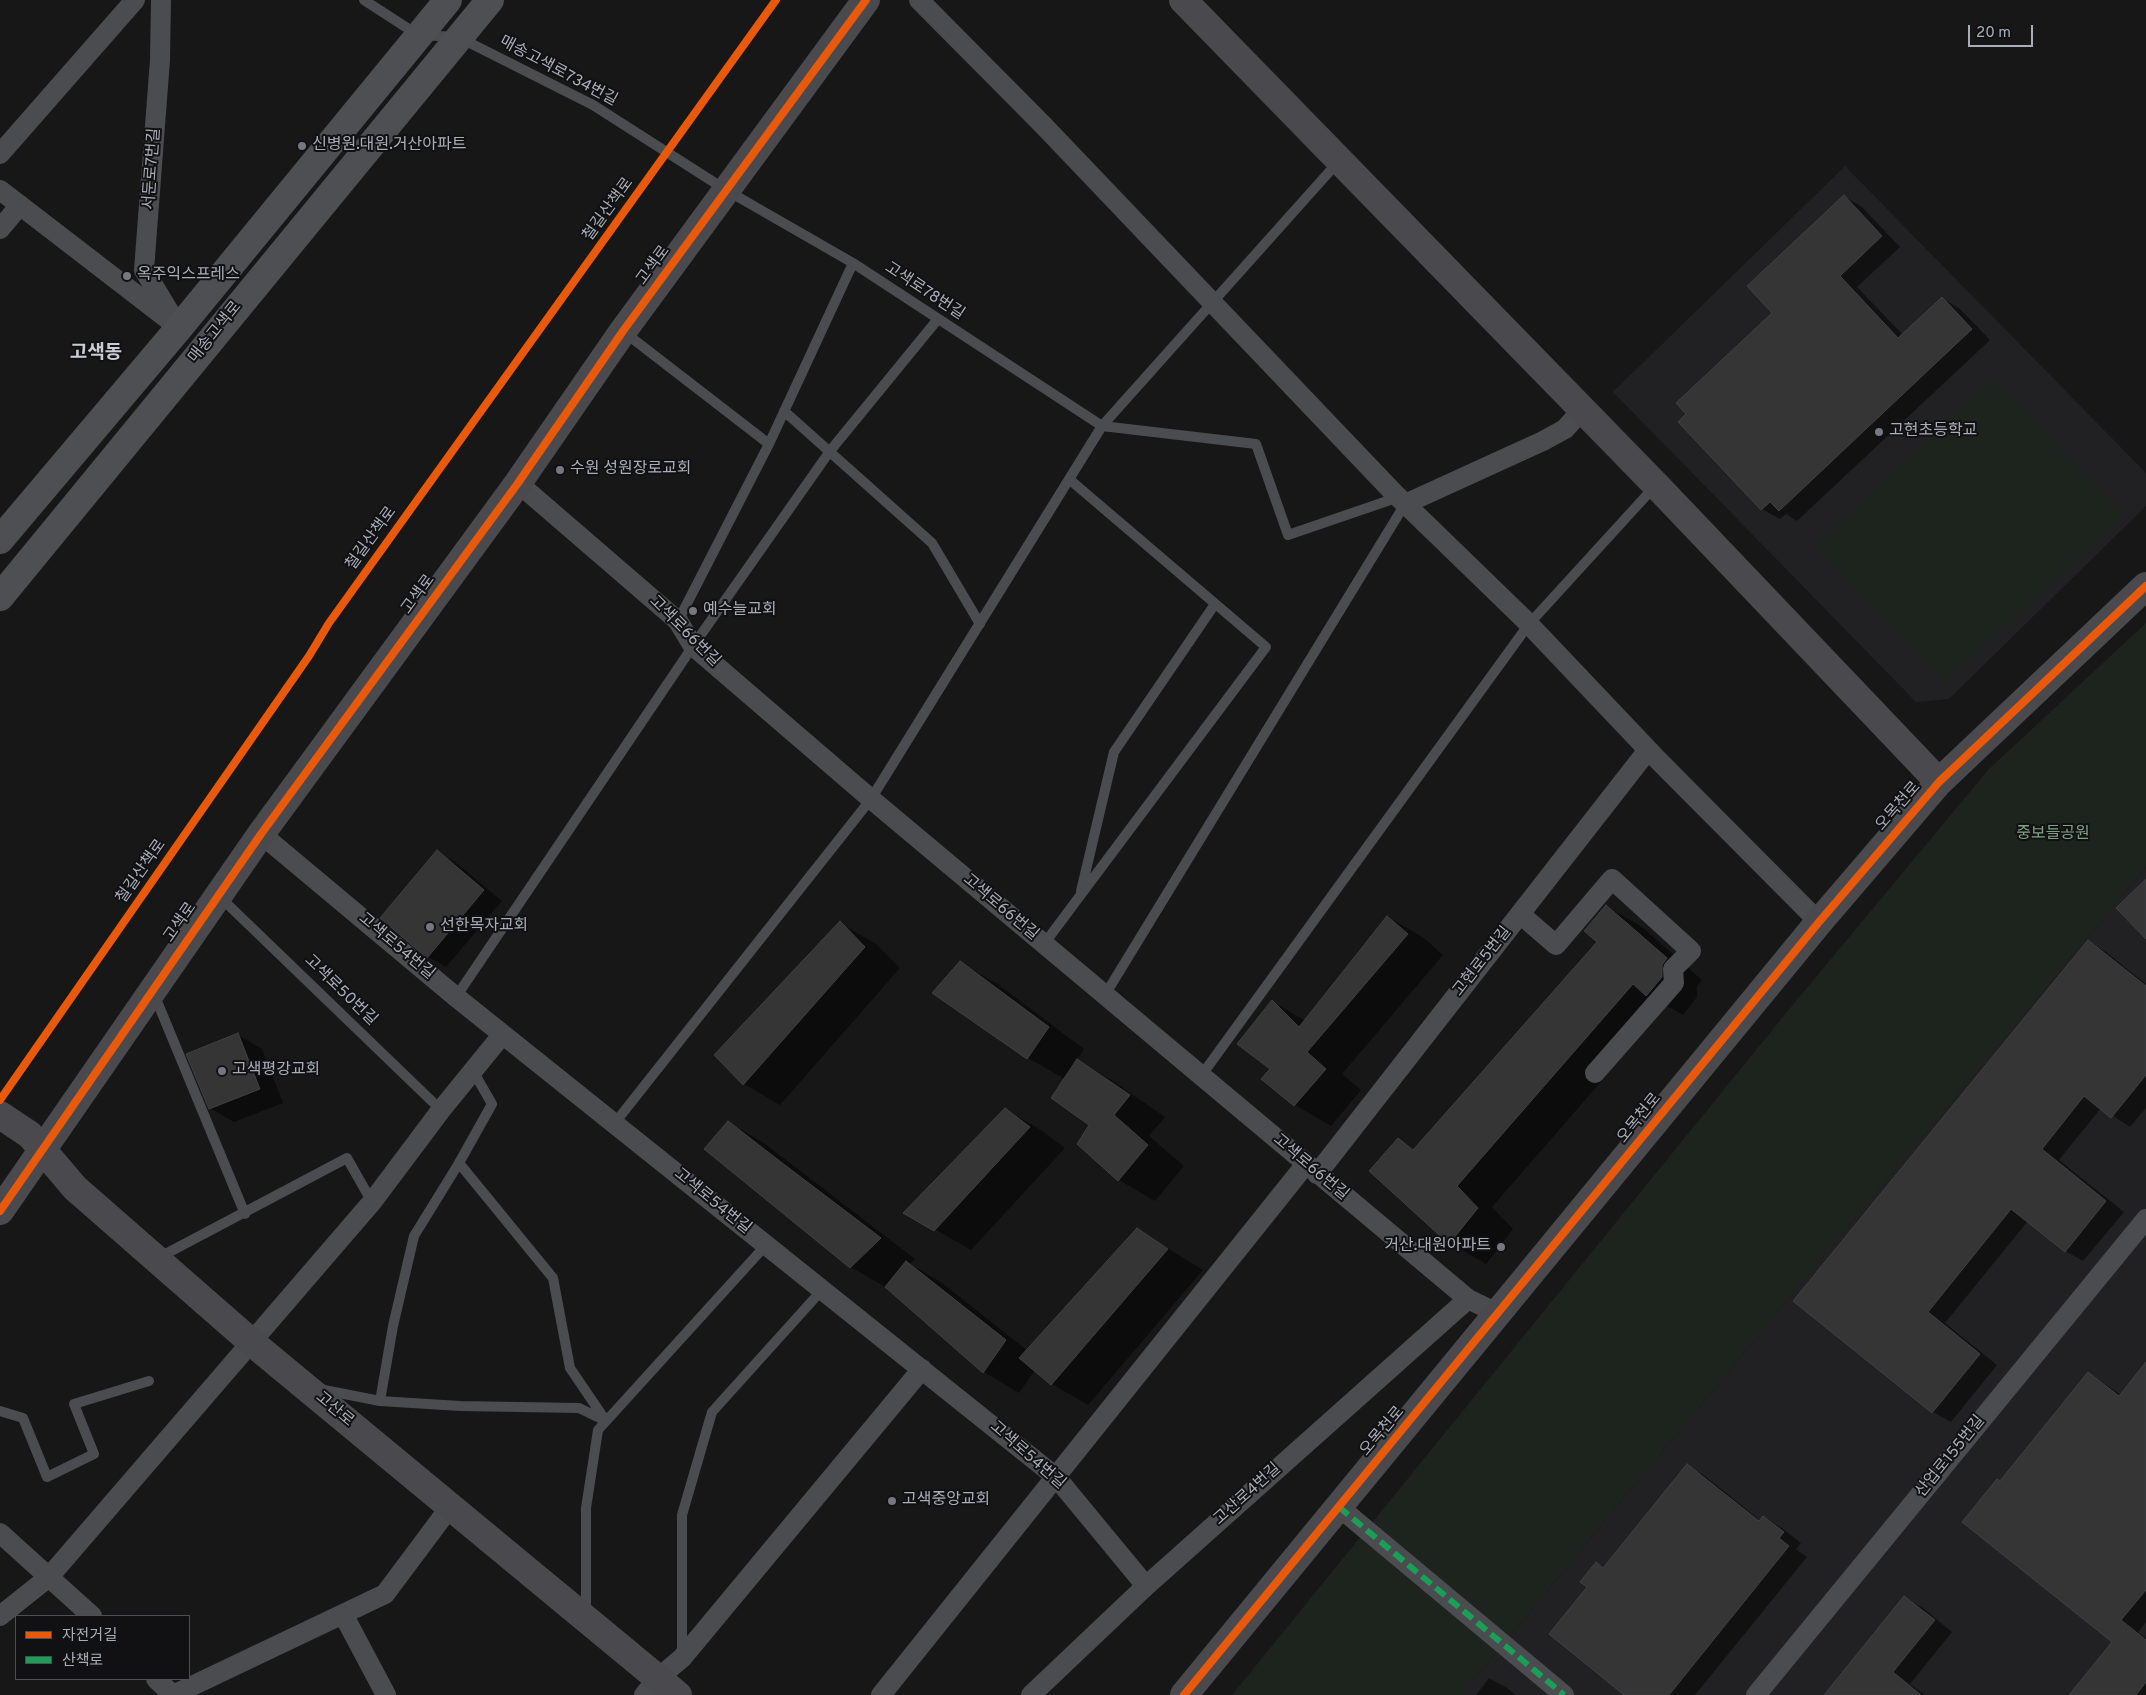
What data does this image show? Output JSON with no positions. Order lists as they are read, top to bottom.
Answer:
{
  "streets": {
    "main road": ["매송고색로"],
    "street": [
      "서둔로7번길",
      "고색로",
      "고색로66번길",
      "오목천로",
      "고색로54번길",
      "고현로5번길",
      "고산로",
      "산업로155번길",
      "고산로4번길"
    ],
    "lane": ["매송고색로734번길", "고색로78번길", "고색로50번길"],
    "cycle path": ["철길산책로"]
  },
  "crossings": [
    ["매송고색로734번길", "고색로"],
    ["매송고색로734번길", "고색로78번길"],
    ["매송고색로734번길", "매송고색로"],
    ["서둔로7번길", "매송고색로"],
    ["고색로", "고색로78번길"],
    ["고색로", "고색로66번길"],
    ["고색로", "고색로54번길"],
    ["고색로", "고색로50번길"],
    ["고색로", "고산로"],
    ["고색로66번길", "오목천로"],
    ["고색로66번길", "고현로5번길"],
    ["고색로66번길", "고산로4번길"],
    ["고색로54번길", "고현로5번길"],
    ["고색로54번길", "고산로4번길"]
  ],
  "districts": ["고색동"],
  "parks": ["중보들공원"],
  "places": [
    "신병원.대원.거산아파트",
    "옥주익스프레스",
    "고현초등학교",
    "수원 성원장로교회",
    "예수늘교회",
    "선한목자교회",
    "고색평강교회",
    "거산.대원아파트",
    "고색중앙교회"
  ],
  "legend": ["자전거길", "산책로"],
  "scale_bar": "20 m"
}
